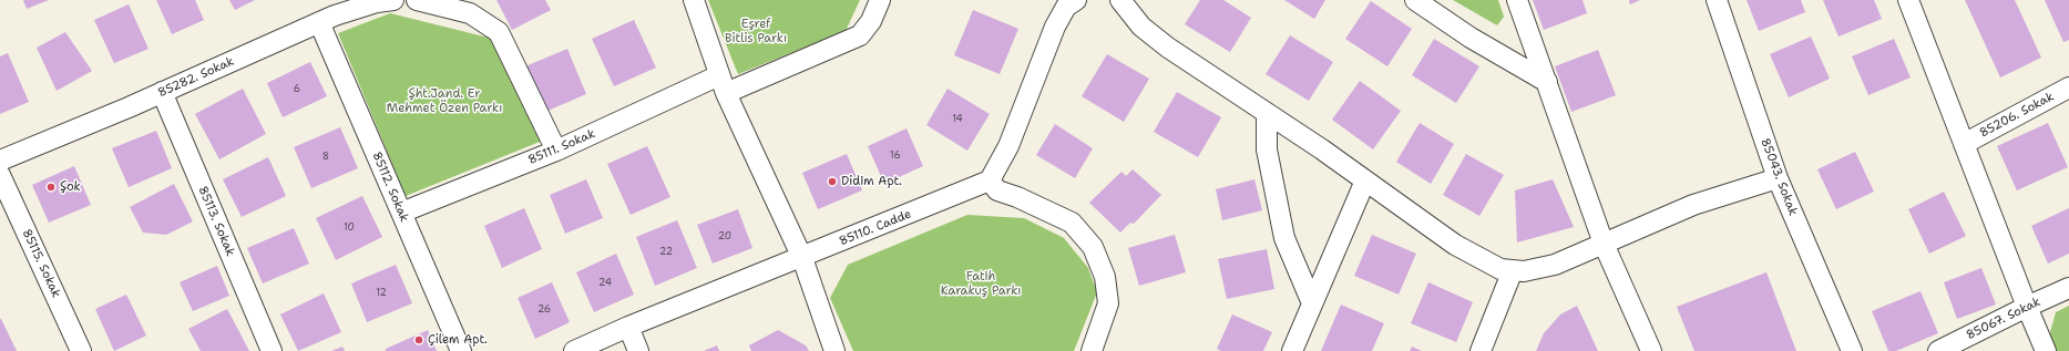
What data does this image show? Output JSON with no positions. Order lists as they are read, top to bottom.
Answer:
{
  "streets": {
    "street": [
      "85282. Sokak",
      "85206. Sokak",
      "85111. Sokak",
      "85043. Sokak",
      "85112. Sokak",
      "85113. Sokak",
      "85110. Cadde",
      "85115. Sokak",
      "85067. Sokak"
    ]
  },
  "crossings": [
    ["85282. Sokak", "85112. Sokak"],
    ["85282. Sokak", "85113. Sokak"],
    ["85111. Sokak", "85112. Sokak"]
  ],
  "parks": ["Eşref Bitlis Parkı", "Şht.Jand. Er Mehmet Özen Parkı", "Fatih Karakuş Parkı"],
  "places": ["Didim Apt.", "Şok", "Çilem Apt."],
  "house_numbers": [
    "6",
    "14",
    "16",
    "8",
    "10",
    "20",
    "22",
    "24",
    "12",
    "26"
  ]
}
